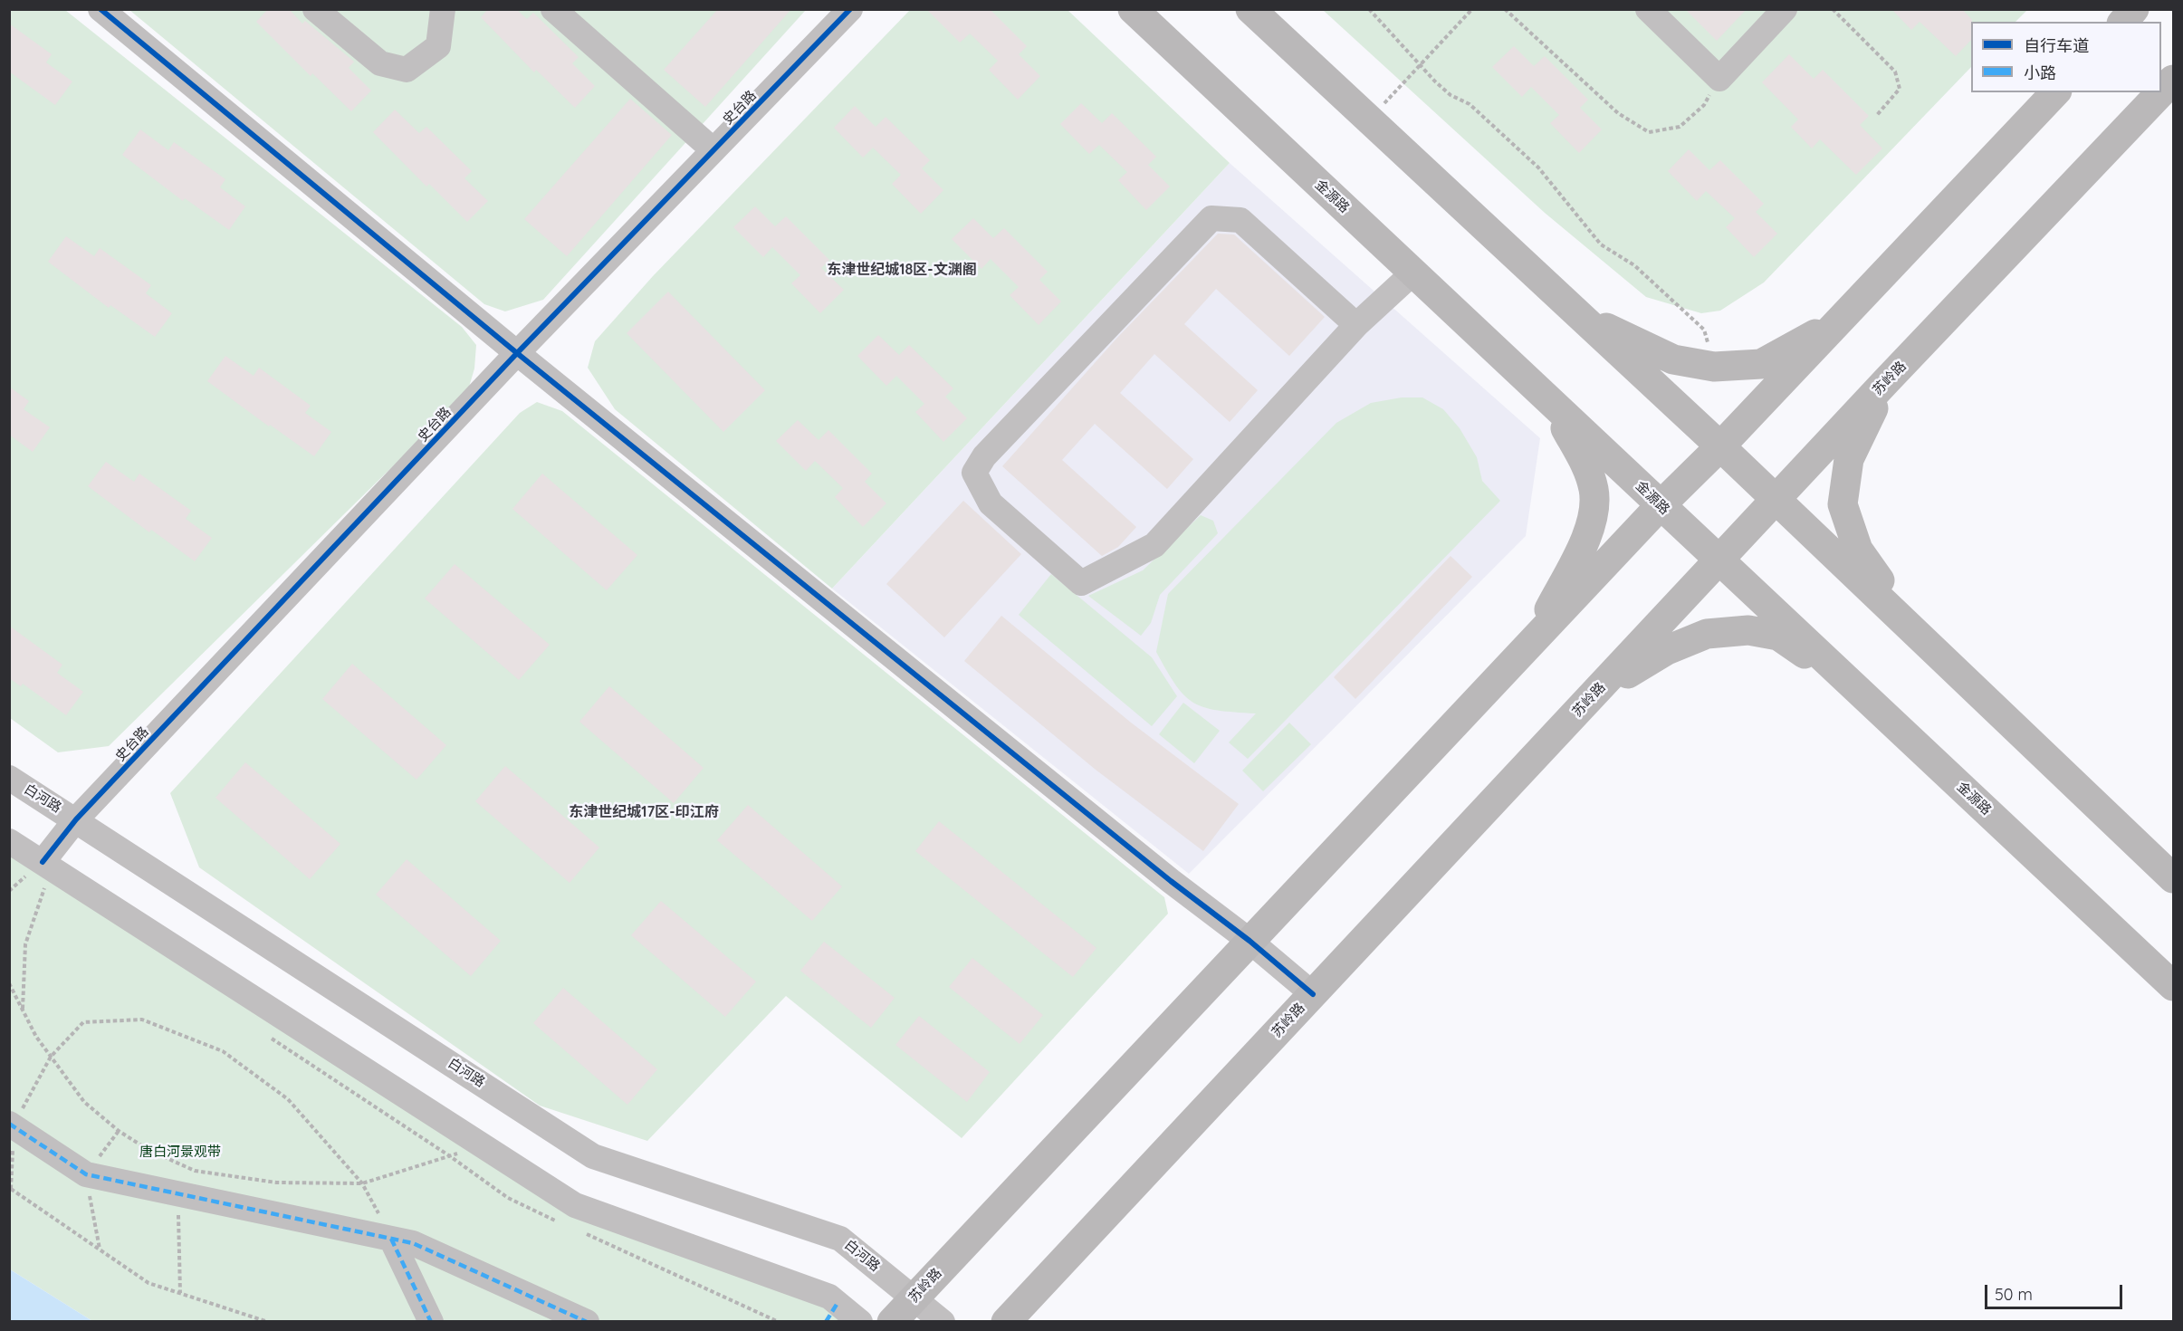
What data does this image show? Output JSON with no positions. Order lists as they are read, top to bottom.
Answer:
{
  "streets": {
    "main road": ["金源路", "苏岭路"],
    "street": ["史台路", "白河路"]
  },
  "crossings": [
    ["史台路", "白河路"],
    ["金源路", "苏岭路"],
    ["苏岭路", "白河路"]
  ],
  "districts": ["东津世纪城18区-文渊阁", "东津世纪城17区-印江府"],
  "parks": ["唐白河景观带"],
  "legend": ["自行车道", "小路"],
  "scale_bar": "50 m"
}
